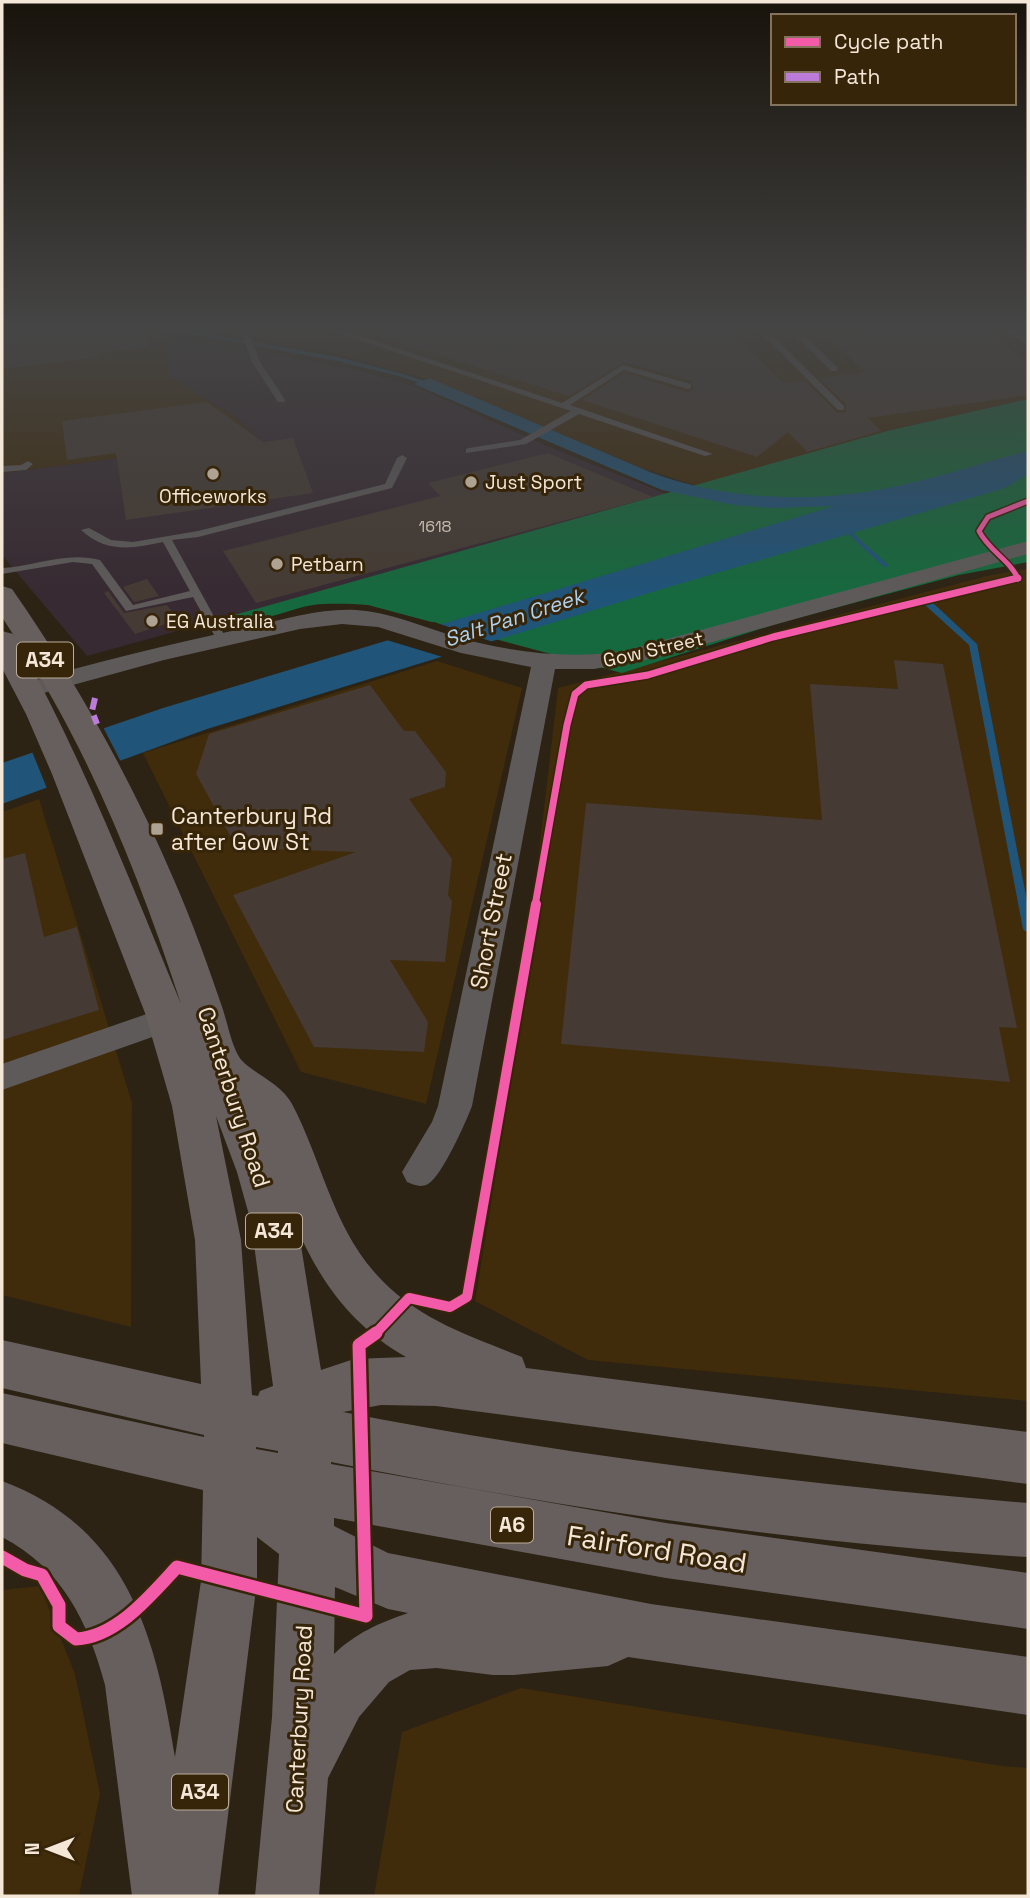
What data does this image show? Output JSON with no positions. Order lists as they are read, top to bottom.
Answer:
{
  "streets": {
    "highway": [
      "A34",
      "Canterbury Road",
      "A6",
      "Fairford Road"
    ],
    "street": ["Gow Street", "Short Street"]
  },
  "crossings": [
    ["Gow Street", "Short Street"],
    ["Gow Street", "Canterbury Road"]
  ],
  "water": ["Salt Pan Creek"],
  "places": {
    "other": [
      "Officeworks",
      "Just Sport",
      "Petbarn",
      "EG Australia"
    ],
    "transit": ["Canterbury Rd after Gow St"]
  },
  "house_numbers": ["1618"],
  "legend": ["Cycle path", "Path"],
  "north": "left"
}
